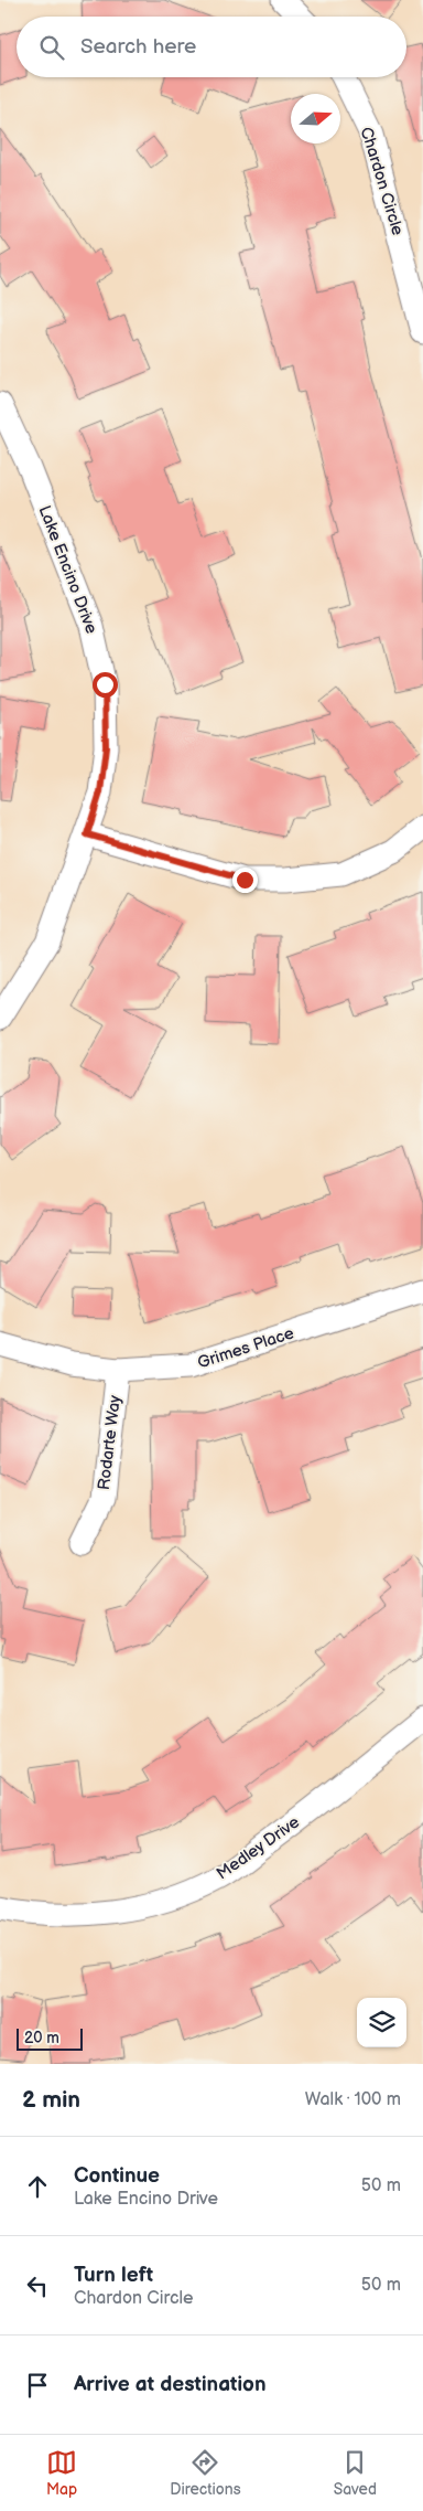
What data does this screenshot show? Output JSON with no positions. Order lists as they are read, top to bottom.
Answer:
{
  "streets": {
    "street": [
      "Chardon Circle",
      "Lake Encino Drive",
      "Grimes Place",
      "Rodarte Way",
      "Medley Drive"
    ]
  },
  "crossings": [
    ["Grimes Place", "Rodarte Way"]
  ],
  "scale_bar": "20 m",
  "north": "right",
  "page": {
    "search": "Search here",
    "scale": "20 m",
    "heading": ["2 min", "Walk · 100 m"],
    "list": [
      ["Continue", "Lake Encino Drive", "50 m"],
      ["Turn left", "Chardon Circle", "50 m"],
      "Arrive at destination"
    ],
    "nav": ["Map", "Directions", "Saved"]
  }
}
